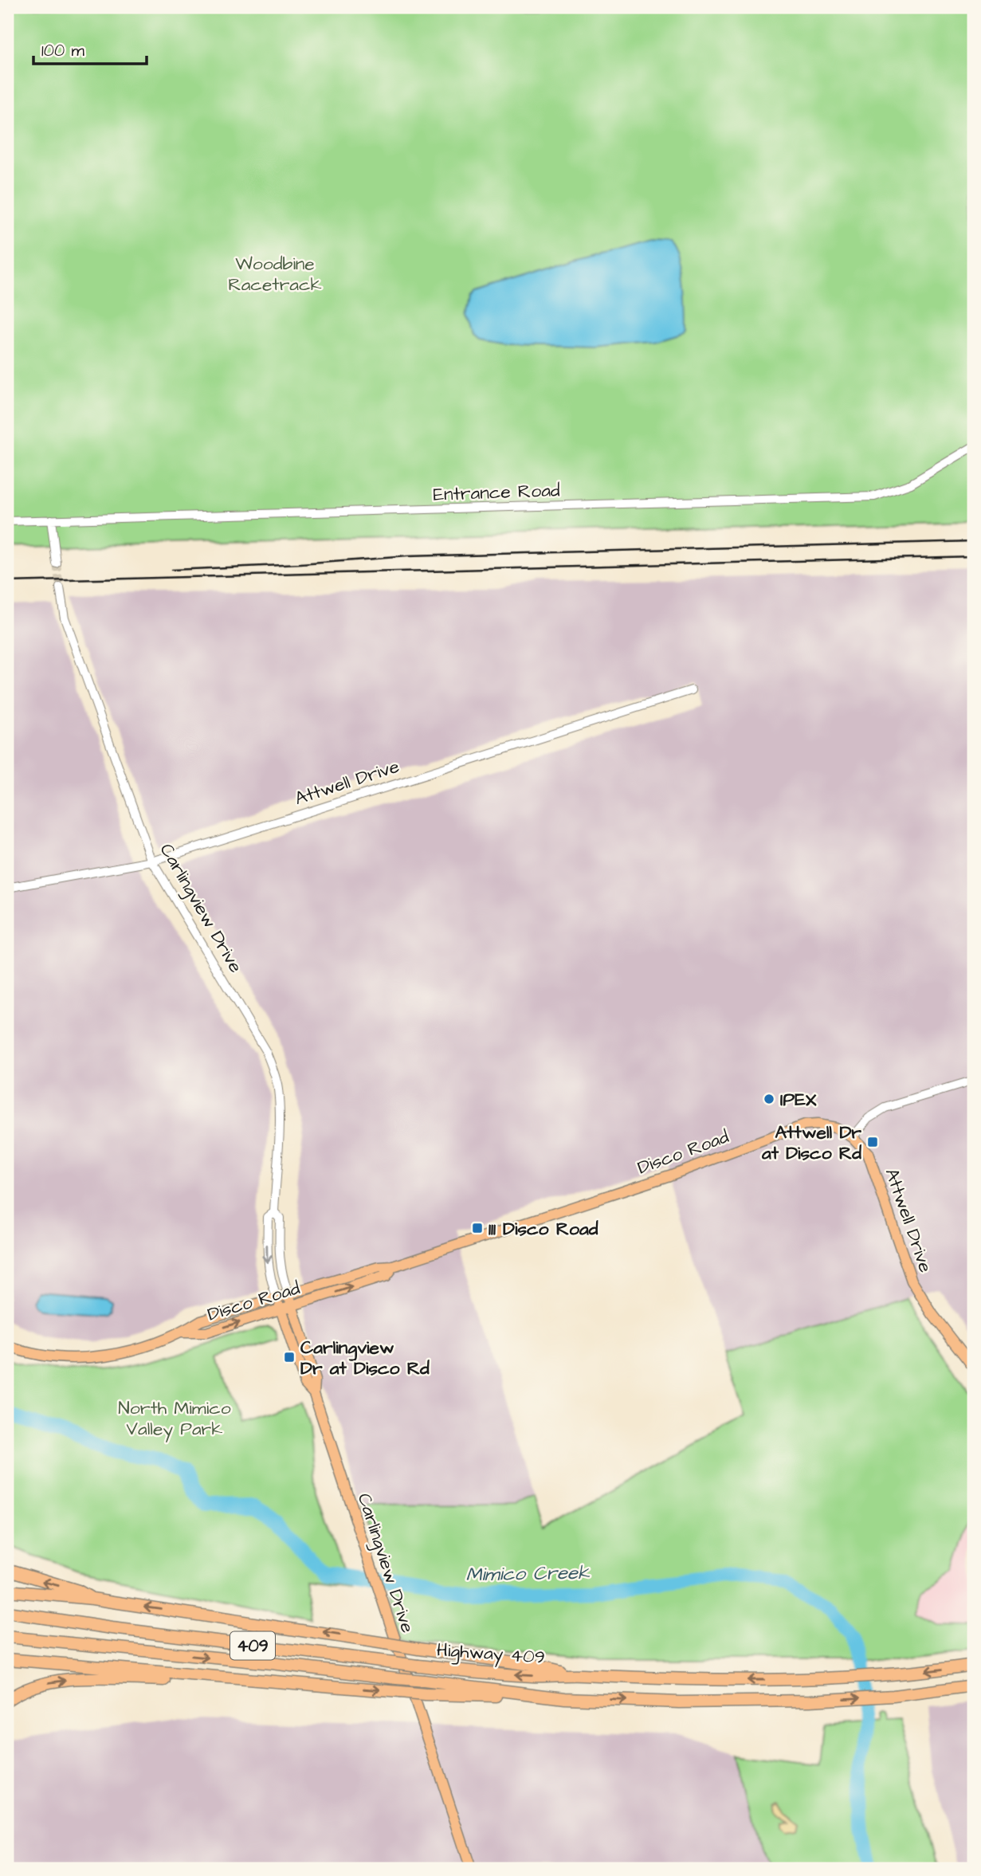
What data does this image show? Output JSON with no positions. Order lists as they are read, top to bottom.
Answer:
{
  "streets": {
    "highway": ["409", "Highway 409"],
    "main road": ["Attwell Drive", "Carlingview Drive", "Disco Road"],
    "street": ["Entrance Road"]
  },
  "crossings": [
    ["Attwell Drive", "Carlingview Drive"],
    ["Attwell Drive", "Disco Road"],
    ["Carlingview Drive", "Disco Road"]
  ],
  "water": ["Mimico Creek"],
  "parks": ["Woodbine Racetrack", "North Mimico Valley Park"],
  "places": {
    "other": ["IPEX"],
    "transit": ["Attwell Dr at Disco Rd", "111 Disco Road", "Carlingview Dr at Disco Rd"]
  },
  "scale_bar": "100 m"
}
